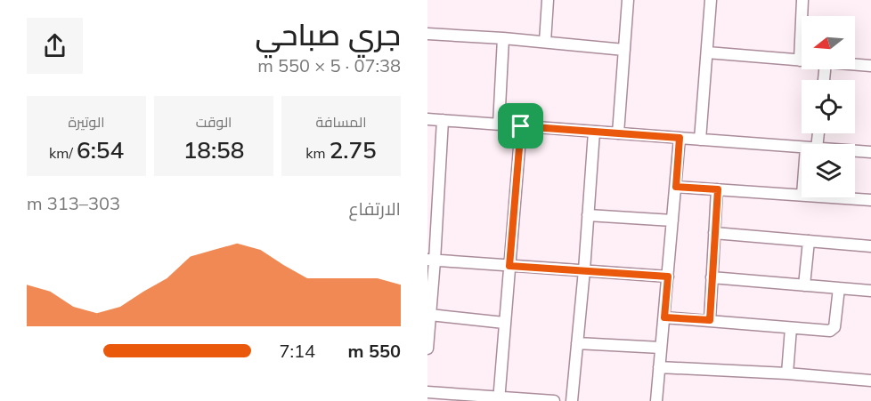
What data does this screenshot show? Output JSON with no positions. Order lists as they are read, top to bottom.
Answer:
{
  "north": "left",
  "page": {
    "heading": ["جري صباحي", "07:38 · 5 × 550 m"],
    "stats": [
      ["المسافة", "2.75 km"],
      ["الوقت", "18:58"],
      ["الوتيرة", "6:54 /km"]
    ],
    "chart": ["الارتفاع", "303–313 m"],
    "list": [
      {
        "name": "550 m",
        "note": "7:14"
      }
    ]
  }
}
